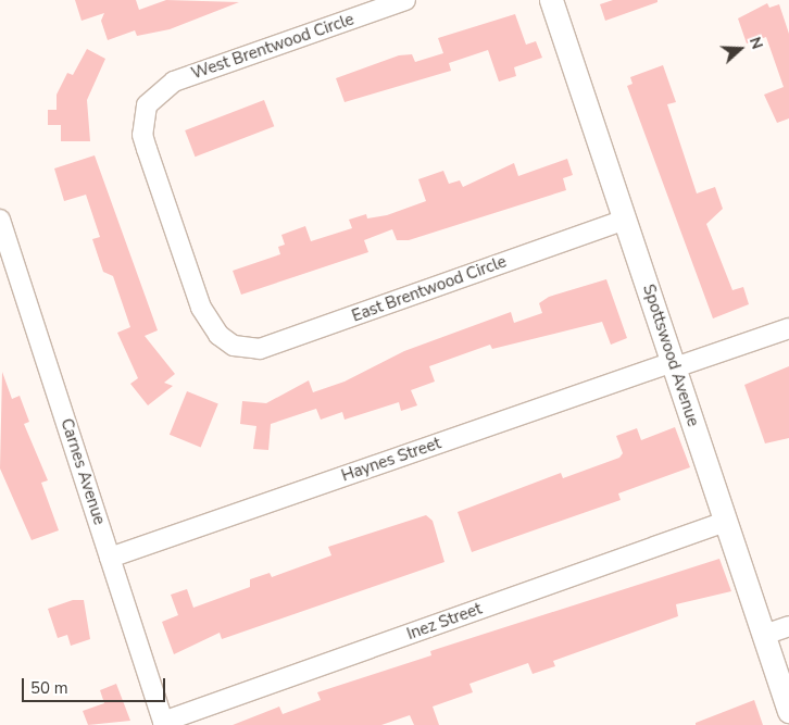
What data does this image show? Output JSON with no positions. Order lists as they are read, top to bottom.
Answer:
{
  "streets": {
    "street": [
      "West Brentwood Circle",
      "East Brentwood Circle",
      "Spottswood Avenue",
      "Haynes Street",
      "Carnes Avenue",
      "Inez Street"
    ]
  },
  "crossings": [
    ["West Brentwood Circle", "East Brentwood Circle"],
    ["East Brentwood Circle", "Spottswood Avenue"],
    ["Spottswood Avenue", "Haynes Street"],
    ["Spottswood Avenue", "Inez Street"],
    ["Haynes Street", "Carnes Avenue"],
    ["Carnes Avenue", "Inez Street"]
  ],
  "scale_bar": "50 m",
  "north": "right"
}
